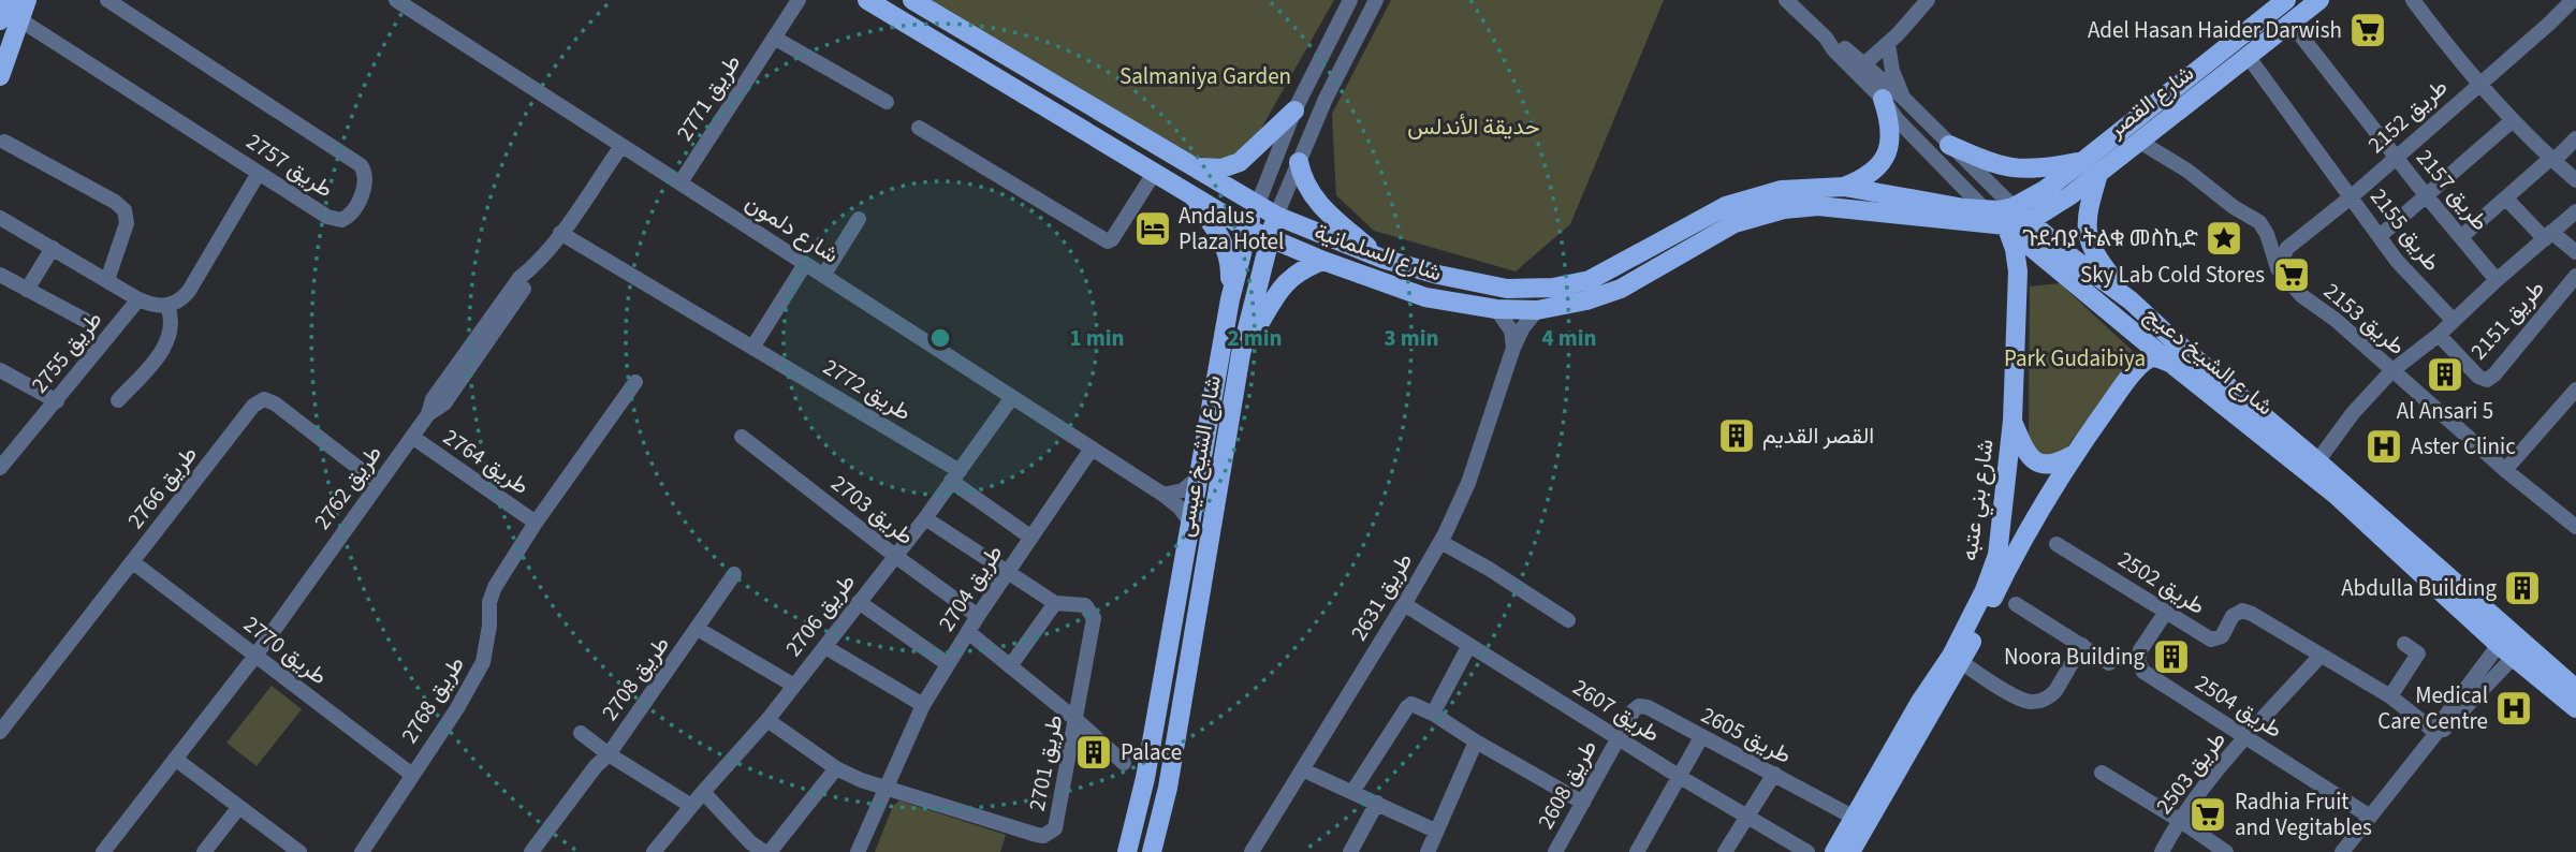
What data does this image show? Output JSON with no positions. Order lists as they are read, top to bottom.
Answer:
{
  "streets": {
    "main road": [
      "شارع القصر",
      "شارع السلمانية",
      "شارع الشيخ دعيج",
      "شارع الشيخ عيسى",
      "شارع بني عتبه"
    ],
    "street": [
      "طريق 2771",
      "طريق 2152",
      "طريق 2757",
      "طريق 2157",
      "شارع دلمون",
      "طريق 2155",
      "طريق 2153",
      "طريق 2151",
      "طريق 2755",
      "طريق 2772",
      "طريق 2764",
      "طريق 2766",
      "طريق 2762",
      "طريق 2703",
      "طريق 2502",
      "طريق 2704",
      "طريق 2631",
      "طريق 2706",
      "طريق 2770",
      "طريق 2708",
      "طريق 2768",
      "طريق 2504",
      "طريق 2607",
      "طريق 2605",
      "طريق 2701",
      "طريق 2503",
      "طريق 2608"
    ]
  },
  "crossings": [
    ["طريق 2771", "شارع دلمون"],
    ["شارع القصر", "طريق 2157"],
    ["شارع القصر", "طريق 2155"],
    ["شارع القصر", "شارع السلمانية"],
    ["شارع القصر", "طريق 2153"],
    ["شارع القصر", "شارع الشيخ دعيج"],
    ["شارع القصر", "شارع بني عتبه"],
    ["طريق 2152", "طريق 2157"],
    ["طريق 2152", "طريق 2155"],
    ["طريق 2152", "طريق 2153"],
    ["طريق 2157", "طريق 2151"],
    ["شارع دلمون", "شارع الشيخ عيسى"],
    ["شارع دلمون", "طريق 2762"],
    ["شارع دلمون", "طريق 2704"],
    ["شارع دلمون", "طريق 2706"],
    ["طريق 2155", "طريق 2151"],
    ["شارع السلمانية", "شارع الشيخ دعيج"],
    ["شارع السلمانية", "شارع الشيخ عيسى"],
    ["شارع السلمانية", "شارع بني عتبه"],
    ["شارع السلمانية", "طريق 2631"],
    ["طريق 2153", "طريق 2151"],
    ["طريق 2151", "شارع الشيخ دعيج"],
    ["شارع الشيخ دعيج", "شارع بني عتبه"],
    ["طريق 2772", "طريق 2762"],
    ["طريق 2772", "طريق 2704"],
    ["طريق 2772", "طريق 2706"],
    ["طريق 2764", "طريق 2762"],
    ["طريق 2764", "طريق 2768"],
    ["طريق 2766", "طريق 2762"],
    ["طريق 2766", "طريق 2770"],
    ["طريق 2762", "طريق 2770"],
    ["شارع بني عتبه", "طريق 2605"],
    ["طريق 2703", "طريق 2704"],
    ["طريق 2703", "طريق 2706"],
    ["طريق 2502", "طريق 2504"],
    ["طريق 2502", "طريق 2503"],
    ["طريق 2704", "طريق 2706"],
    ["طريق 2704", "طريق 2701"],
    ["طريق 2631", "طريق 2607"],
    ["طريق 2706", "طريق 2708"],
    ["طريق 2706", "طريق 2701"],
    ["طريق 2770", "طريق 2768"],
    ["طريق 2504", "طريق 2503"],
    ["طريق 2607", "طريق 2605"],
    ["طريق 2607", "طريق 2608"],
    ["طريق 2605", "طريق 2608"]
  ],
  "parks": ["Salmaniya Garden", "حديقة الأندلس", "Park Gudaibiya"],
  "places": {
    "supermarket": ["Adel Hasan Haider Darwish", "Sky Lab Cold Stores", "Radhia Fruit and Vegitables"],
    "hotel": ["Andalus Plaza Hotel"],
    "place": ["ጉደብያ ትልቁ መስኪድ"],
    "building": [
      "Al Ansari 5",
      "القصر القديم",
      "Abdulla Building",
      "Noora Building",
      "Palace"
    ],
    "hospital": ["Aster Clinic", "Medical Care Centre"]
  },
  "rings": [
    "1 min",
    "2 min",
    "3 min",
    "4 min"
  ]
}
